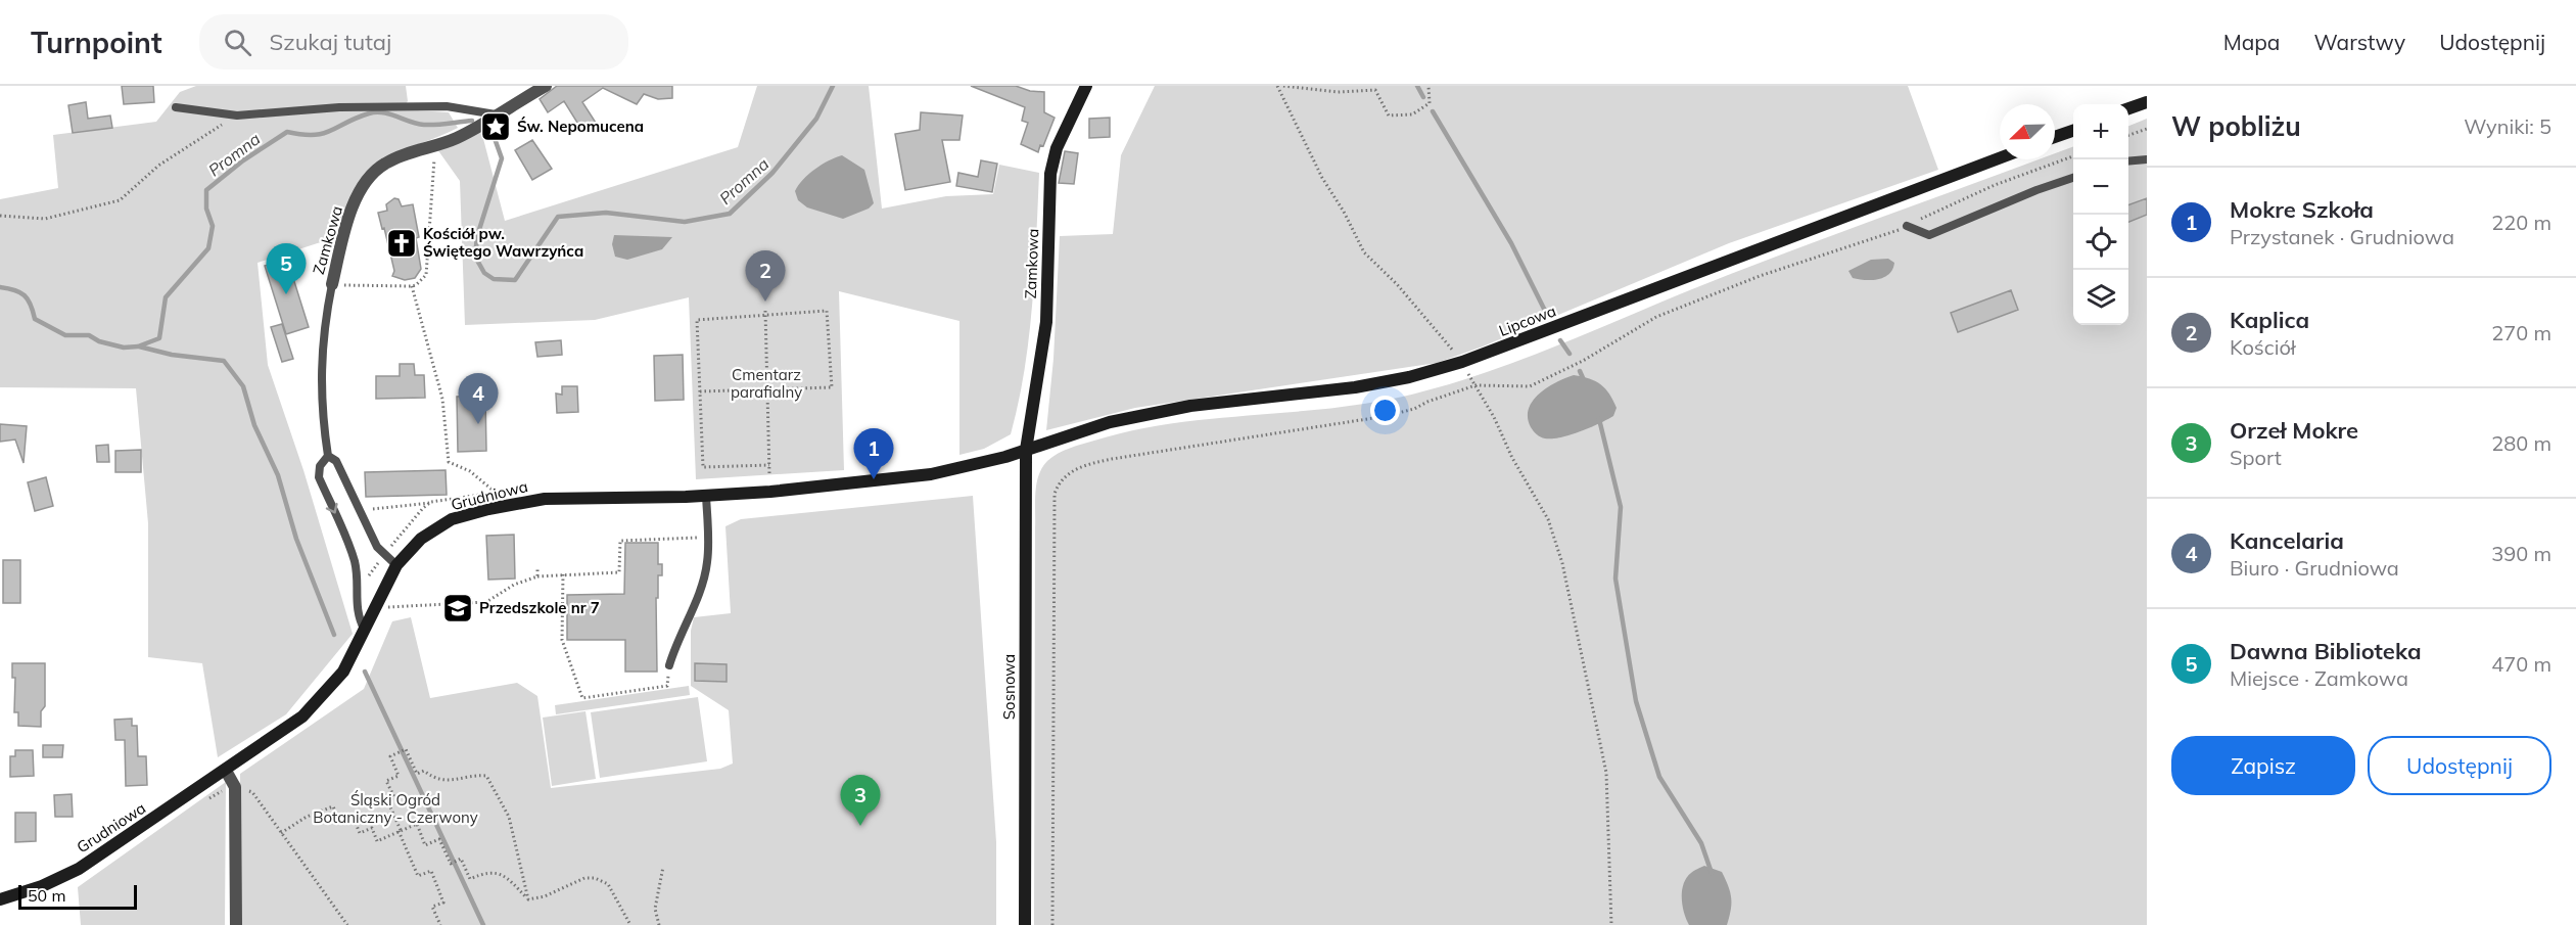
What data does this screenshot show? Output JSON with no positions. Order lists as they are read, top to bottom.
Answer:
{
  "streets": {
    "street": [
      "Zamkowa",
      "Lipcowa",
      "Grudniowa",
      "Sosnowa"
    ]
  },
  "crossings": [
    ["Zamkowa", "Lipcowa"],
    ["Zamkowa", "Grudniowa"],
    ["Zamkowa", "Sosnowa"],
    ["Lipcowa", "Grudniowa"],
    ["Lipcowa", "Sosnowa"],
    ["Grudniowa", "Sosnowa"]
  ],
  "water": ["Promna"],
  "parks": ["Cmentarz parafialny", "Śląski Ogród Botaniczny - Czerwony"],
  "places": {
    "place": ["Św. Nepomucena"],
    "church": ["Kościół pw. Świętego Wawrzyńca"],
    "school or university": ["Przedszkole nr 7"]
  },
  "scale_bar": "50 m",
  "north": "bottom left",
  "page": {
    "header": "Turnpoint",
    "search": "Szukaj tutaj",
    "nav": ["Mapa", "Warstwy", "Udostępnij"],
    "heading": ["W pobliżu", "Wyniki: 5"],
    "map_buttons": ["+", "−"],
    "list": [
      {
        "mark": "1",
        "name": "Mokre Szkoła",
        "note": "Przystanek · Grudniowa",
        "value": "220 m"
      },
      {
        "mark": "2",
        "name": "Kaplica",
        "note": "Kościół",
        "value": "270 m"
      },
      {
        "mark": "3",
        "name": "Orzeł Mokre",
        "note": "Sport",
        "value": "280 m"
      },
      {
        "mark": "4",
        "name": "Kancelaria",
        "note": "Biuro · Grudniowa",
        "value": "390 m"
      },
      {
        "mark": "5",
        "name": "Dawna Biblioteka",
        "note": "Miejsce · Zamkowa",
        "value": "470 m"
      }
    ],
    "pins": [
      "5",
      "2",
      "4",
      "1",
      "3"
    ],
    "buttons": ["Zapisz", "Udostępnij"],
    "scale": "50 m"
  }
}
